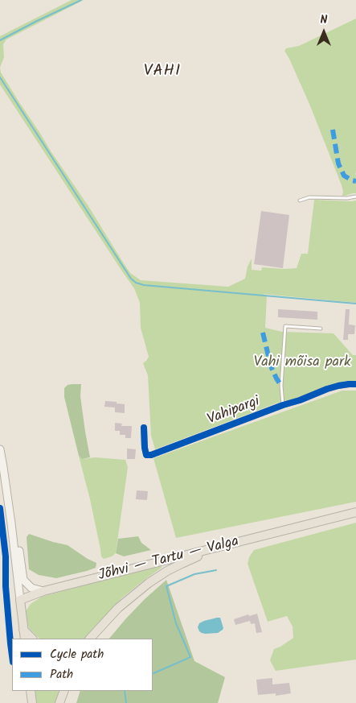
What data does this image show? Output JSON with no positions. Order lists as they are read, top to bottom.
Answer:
{
  "streets": {
    "highway": ["Jõhvi — Tartu — Valga"],
    "street": ["Vahipargi"]
  },
  "districts": ["VAHI"],
  "parks": ["Vahi mõisa park"],
  "legend": ["Cycle path", "Path"],
  "north": "top"
}
